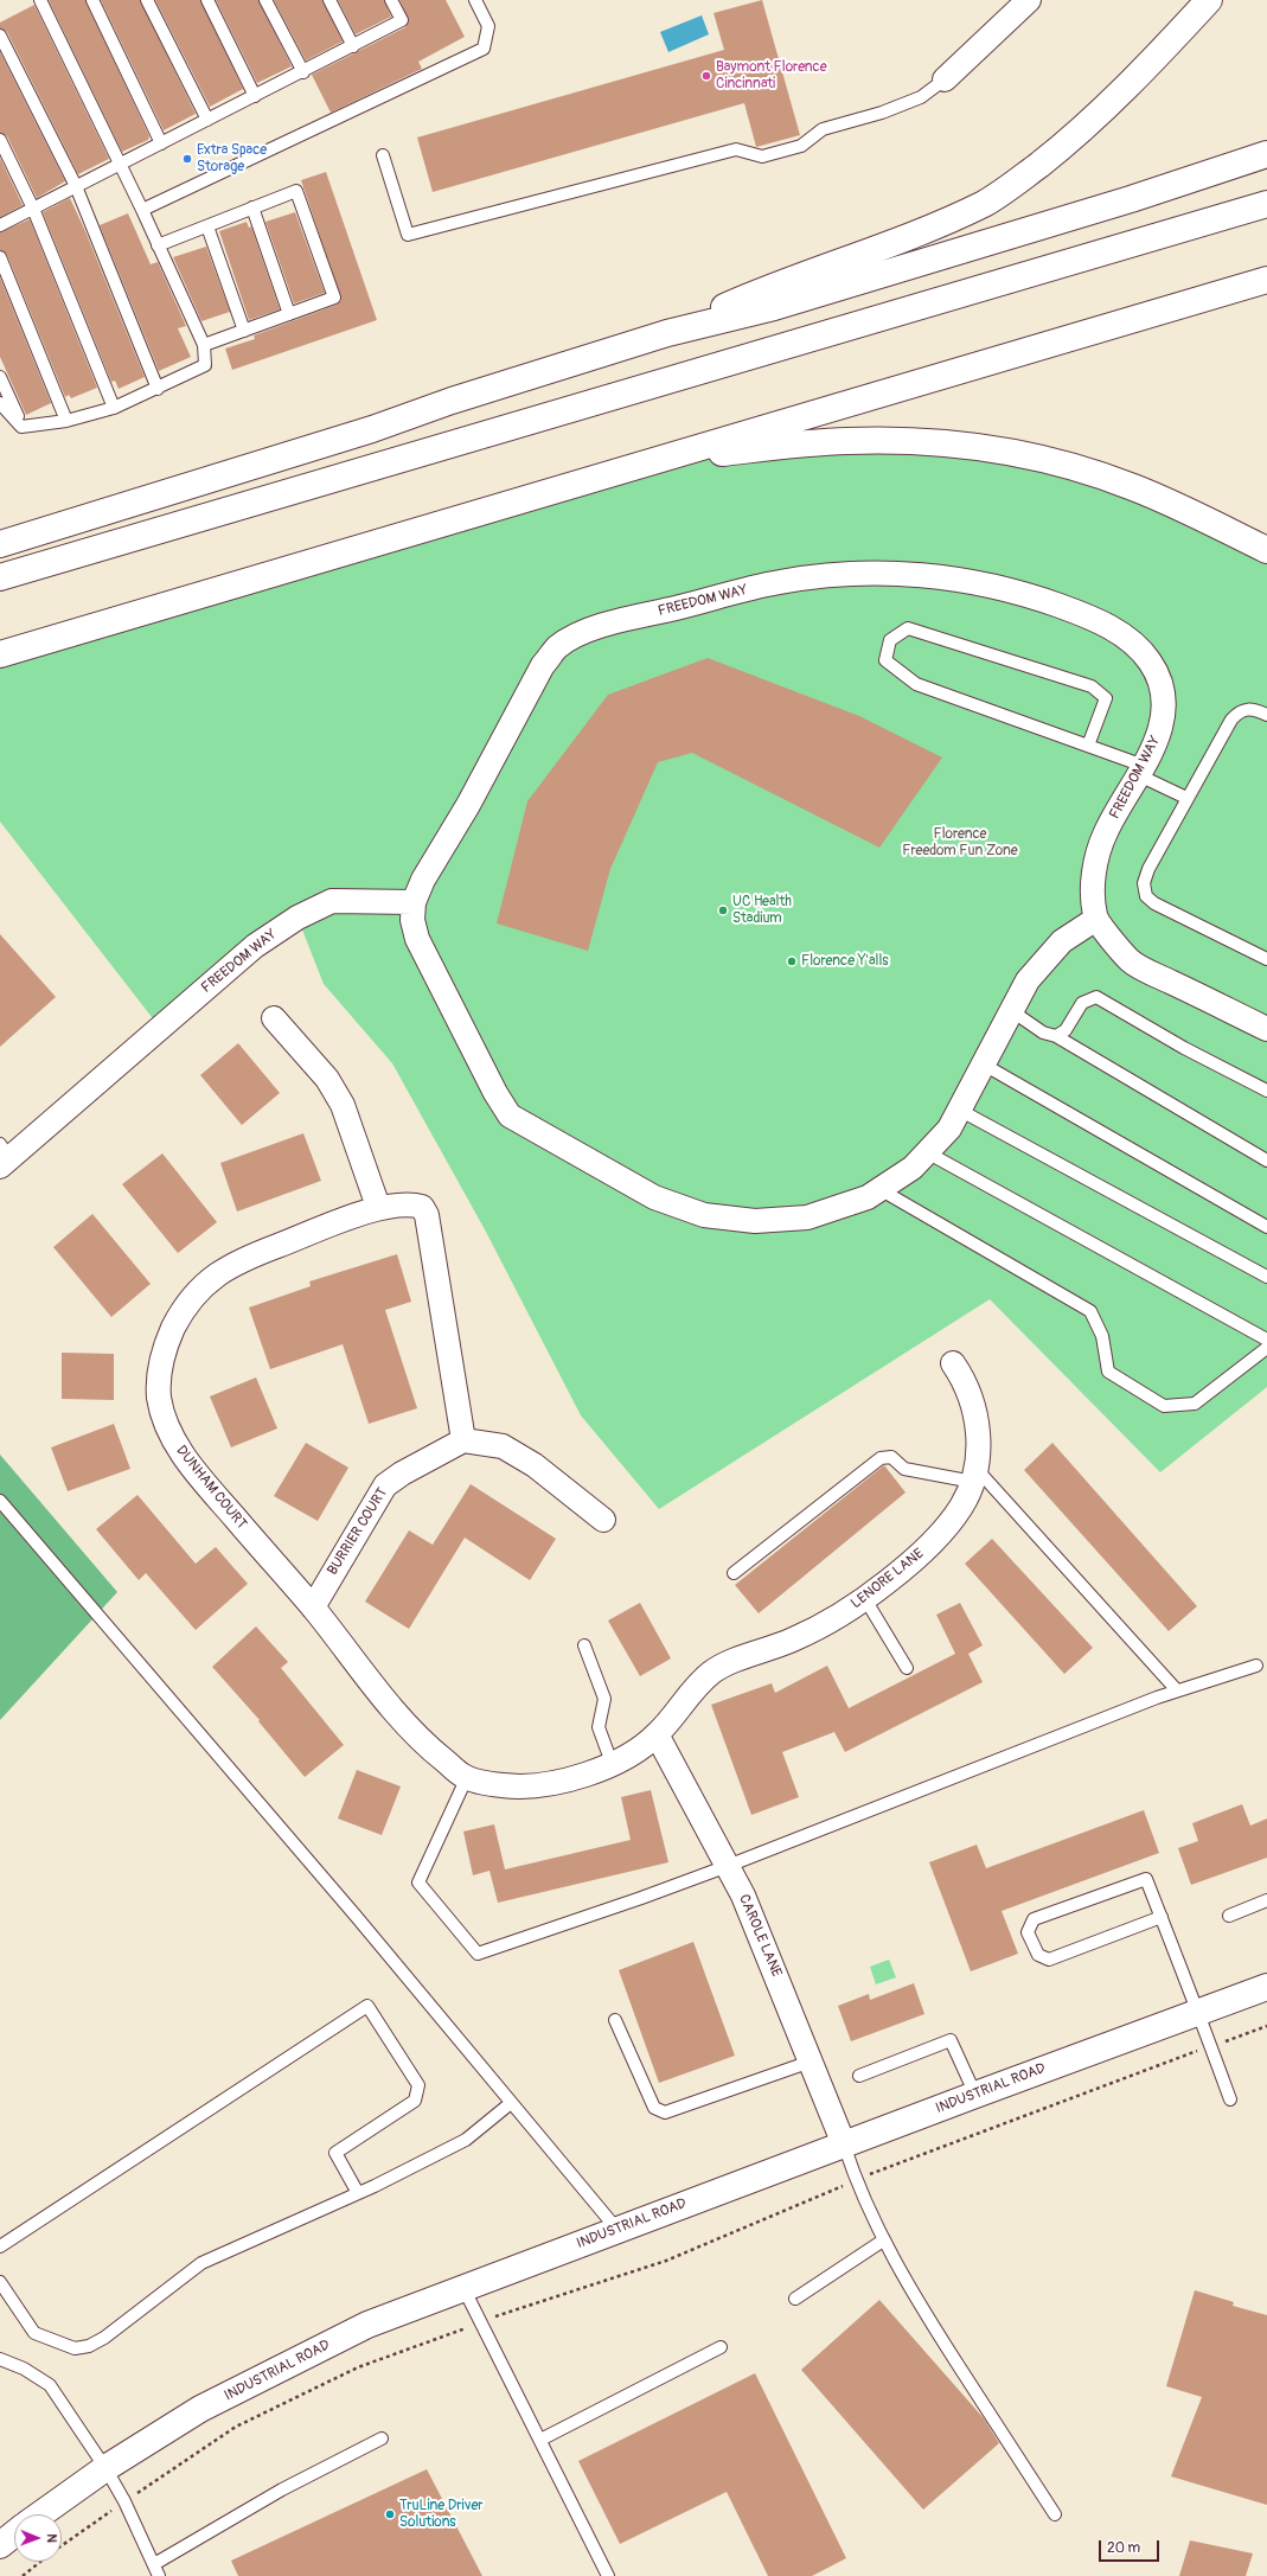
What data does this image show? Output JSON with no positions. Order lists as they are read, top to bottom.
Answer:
{
  "streets": {
    "main road": ["INDUSTRIAL ROAD"],
    "street": [
      "FREEDOM WAY",
      "DUNHAM COURT",
      "BURRIER COURT",
      "LENORE LANE",
      "CAROLE LANE"
    ]
  },
  "crossings": [
    ["DUNHAM COURT", "BURRIER COURT"],
    ["DUNHAM COURT", "LENORE LANE"],
    ["DUNHAM COURT", "CAROLE LANE"],
    ["LENORE LANE", "CAROLE LANE"],
    ["CAROLE LANE", "INDUSTRIAL ROAD"]
  ],
  "parks": ["Florence Freedom Fun Zone"],
  "places": [
    "Baymont Florence Cincinnati",
    "Extra Space Storage",
    "UC Health Stadium",
    "Florence Y'alls",
    "TruLine Driver Solutions"
  ],
  "scale_bar": "20 m",
  "north": "right"
}
